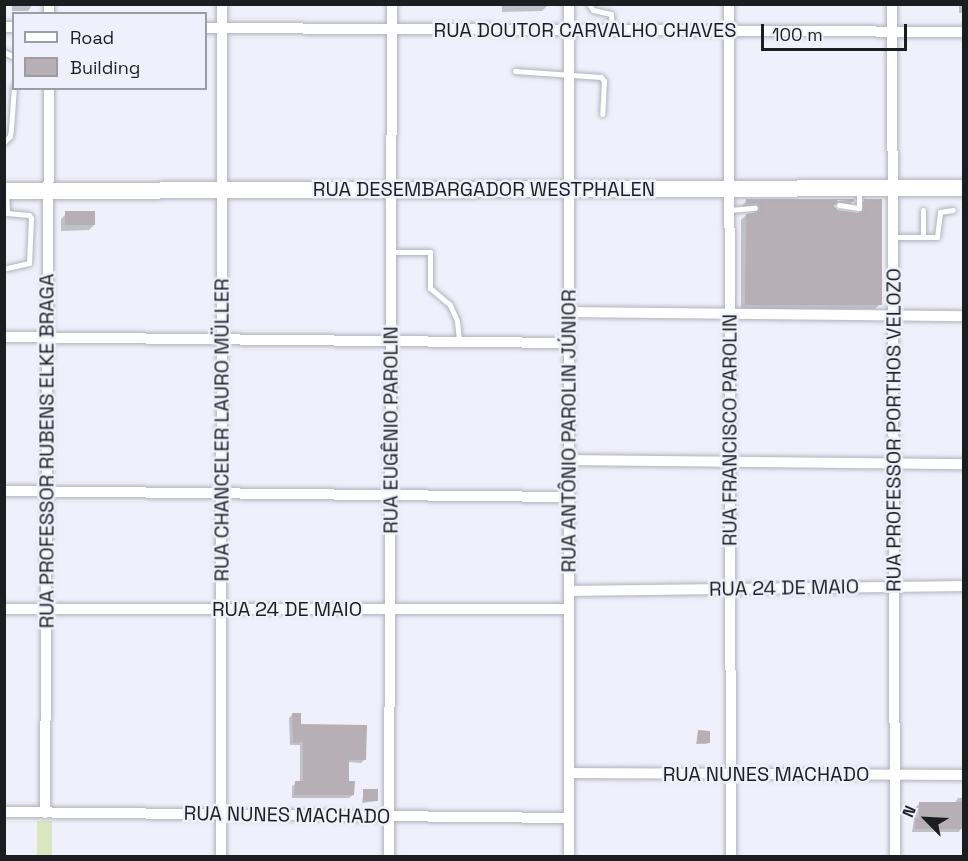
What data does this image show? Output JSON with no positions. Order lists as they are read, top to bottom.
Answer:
{
  "streets": {
    "main road": ["RUA DESEMBARGADOR WESTPHALEN"],
    "street": [
      "RUA DOUTOR CARVALHO CHAVES",
      "RUA CHANCELER LAURO MÜLLER",
      "RUA EUGÊNIO PAROLIN",
      "RUA FRANCISCO PAROLIN",
      "RUA PROFESSOR PORTHOS VELOZO",
      "RUA ANTÔNIO PAROLIN JÚNIOR",
      "RUA PROFESSOR RUBENS ELKE BRAGA",
      "RUA 24 DE MAIO",
      "RUA NUNES MACHADO"
    ]
  },
  "crossings": [
    ["RUA DOUTOR CARVALHO CHAVES", "RUA CHANCELER LAURO MÜLLER"],
    ["RUA DOUTOR CARVALHO CHAVES", "RUA EUGÊNIO PAROLIN"],
    ["RUA DOUTOR CARVALHO CHAVES", "RUA FRANCISCO PAROLIN"],
    ["RUA DOUTOR CARVALHO CHAVES", "RUA PROFESSOR PORTHOS VELOZO"],
    ["RUA DOUTOR CARVALHO CHAVES", "RUA ANTÔNIO PAROLIN JÚNIOR"],
    ["RUA DESEMBARGADOR WESTPHALEN", "RUA CHANCELER LAURO MÜLLER"],
    ["RUA DESEMBARGADOR WESTPHALEN", "RUA EUGÊNIO PAROLIN"],
    ["RUA DESEMBARGADOR WESTPHALEN", "RUA FRANCISCO PAROLIN"],
    ["RUA DESEMBARGADOR WESTPHALEN", "RUA PROFESSOR PORTHOS VELOZO"],
    ["RUA DESEMBARGADOR WESTPHALEN", "RUA ANTÔNIO PAROLIN JÚNIOR"],
    ["RUA DESEMBARGADOR WESTPHALEN", "RUA PROFESSOR RUBENS ELKE BRAGA"],
    ["RUA CHANCELER LAURO MÜLLER", "RUA 24 DE MAIO"],
    ["RUA CHANCELER LAURO MÜLLER", "RUA NUNES MACHADO"],
    ["RUA EUGÊNIO PAROLIN", "RUA 24 DE MAIO"],
    ["RUA EUGÊNIO PAROLIN", "RUA NUNES MACHADO"],
    ["RUA FRANCISCO PAROLIN", "RUA 24 DE MAIO"],
    ["RUA FRANCISCO PAROLIN", "RUA NUNES MACHADO"],
    ["RUA PROFESSOR PORTHOS VELOZO", "RUA 24 DE MAIO"],
    ["RUA PROFESSOR PORTHOS VELOZO", "RUA NUNES MACHADO"],
    ["RUA ANTÔNIO PAROLIN JÚNIOR", "RUA 24 DE MAIO"],
    ["RUA ANTÔNIO PAROLIN JÚNIOR", "RUA NUNES MACHADO"],
    ["RUA PROFESSOR RUBENS ELKE BRAGA", "RUA 24 DE MAIO"],
    ["RUA PROFESSOR RUBENS ELKE BRAGA", "RUA NUNES MACHADO"]
  ],
  "legend": ["Road", "Building"],
  "scale_bar": "100 m",
  "north": "top left"
}
